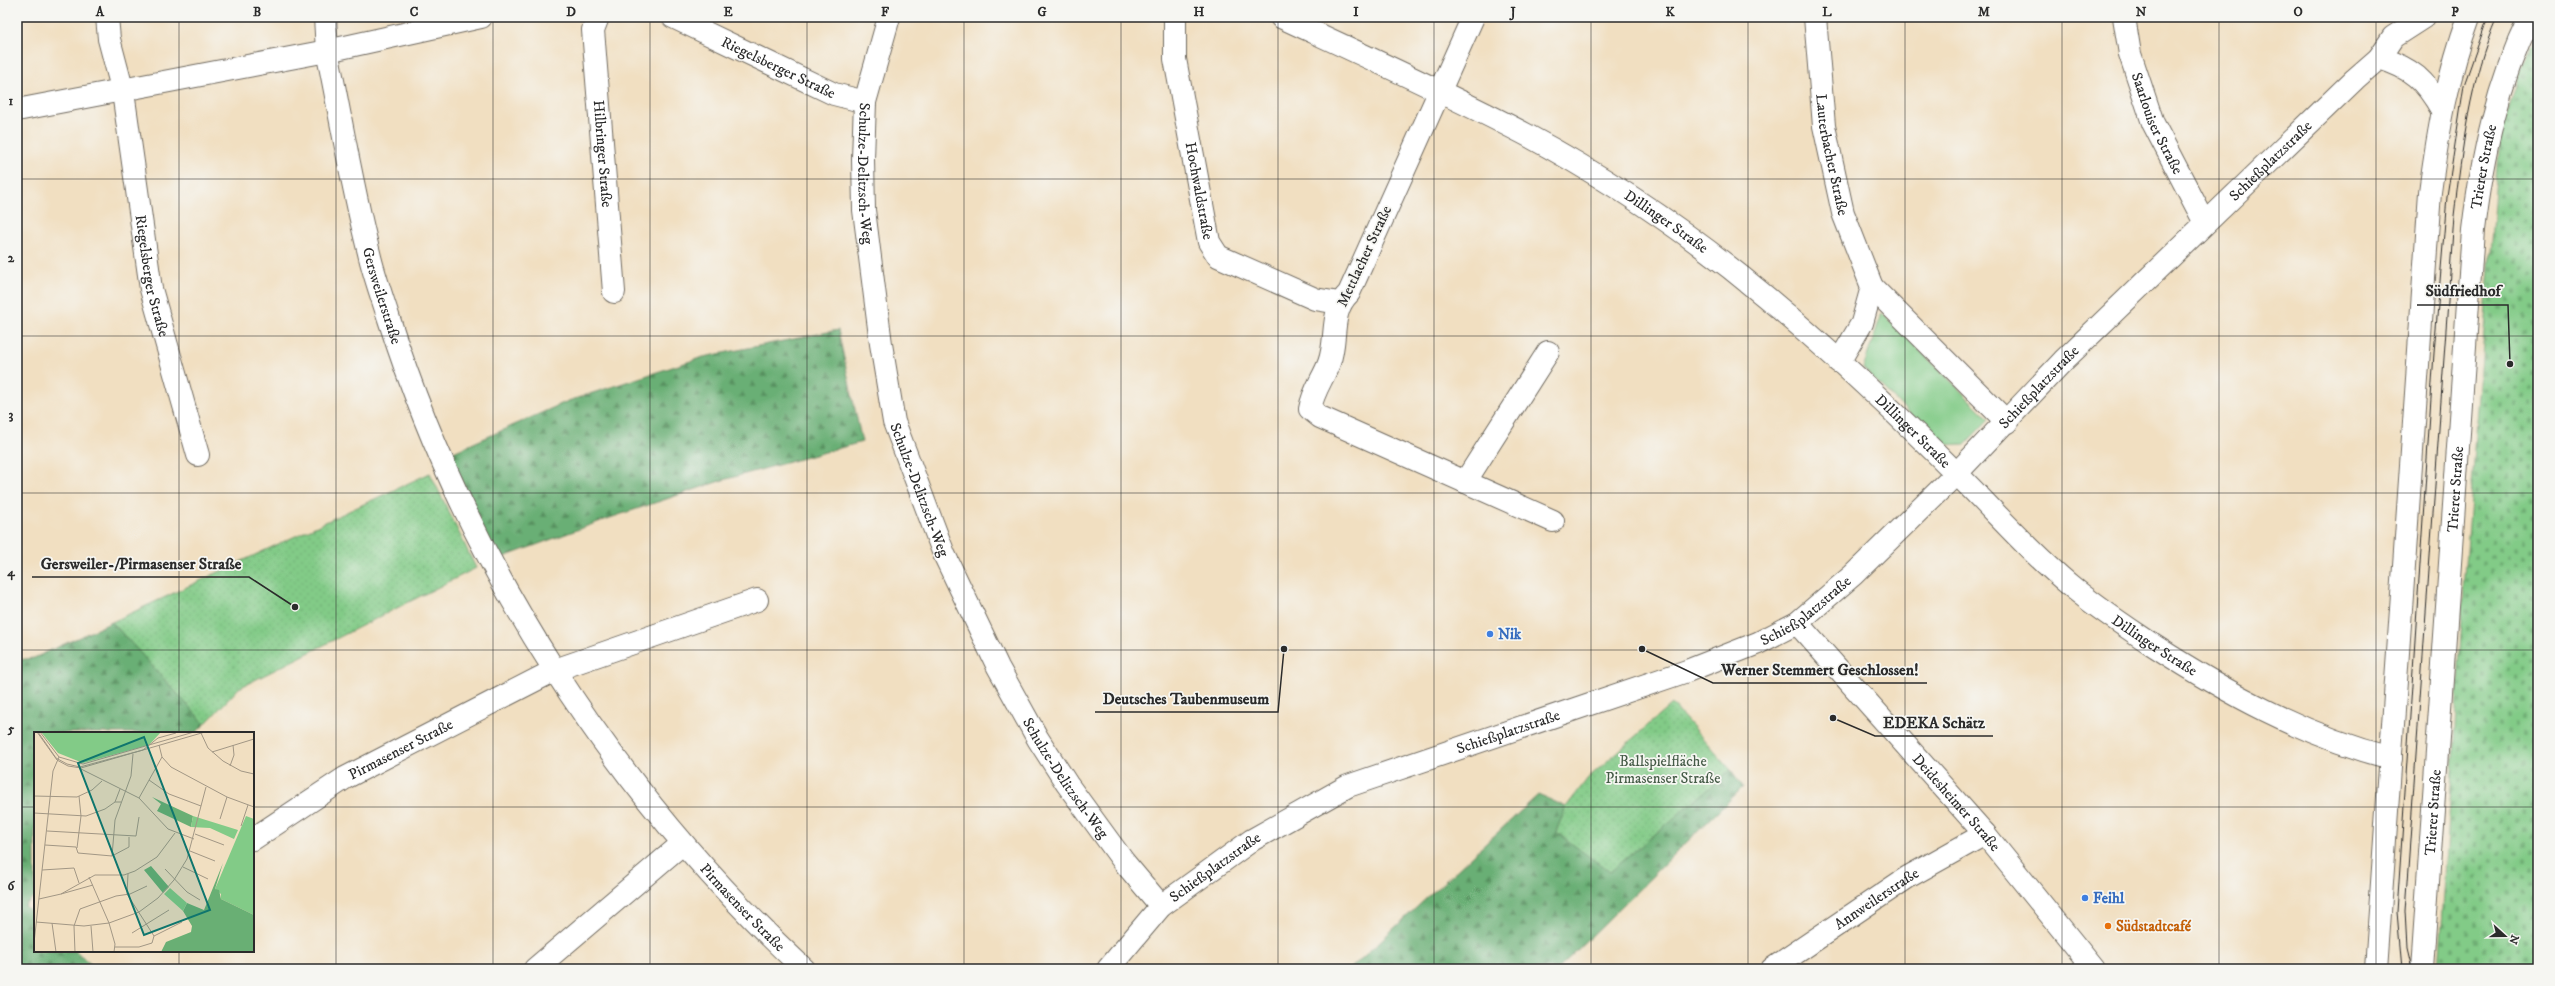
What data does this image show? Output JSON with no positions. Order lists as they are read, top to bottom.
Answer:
{
  "streets": {
    "street": [
      "Riegelsberger Straße",
      "Saarlouiser Straße",
      "Hilbringer Straße",
      "Lauterbacher Straße",
      "Schießplatzstraße",
      "Trierer Straße",
      "Schulze-Delitzsch-Weg",
      "Hochwaldstraße",
      "Dillinger Straße",
      "Mettlacher Straße",
      "Gersweilerstraße",
      "Pirmasenser Straße",
      "Deidesheimer Straße",
      "Annweilerstraße"
    ]
  },
  "crossings": [
    ["Riegelsberger Straße", "Schulze-Delitzsch-Weg"],
    ["Saarlouiser Straße", "Schießplatzstraße"],
    ["Lauterbacher Straße", "Schießplatzstraße"],
    ["Schießplatzstraße", "Schulze-Delitzsch-Weg"],
    ["Schießplatzstraße", "Dillinger Straße"],
    ["Schießplatzstraße", "Deidesheimer Straße"],
    ["Hochwaldstraße", "Mettlacher Straße"],
    ["Dillinger Straße", "Mettlacher Straße"],
    ["Gersweilerstraße", "Pirmasenser Straße"],
    ["Deidesheimer Straße", "Annweilerstraße"]
  ],
  "parks": ["Ballspielfläche Pirmasenser Straße"],
  "places": [
    "Südfriedhof",
    "Gersweiler-/Pirmasenser Straße",
    "Nik",
    "Deutsches Taubenmuseum",
    "Werner Stemmert Geschlossen!",
    "EDEKA Schätz",
    "Feihl",
    "Südstadtcafé"
  ],
  "north": "right",
  "grid": {
    "columns": [
      "A",
      "B",
      "C",
      "D",
      "E",
      "F",
      "G",
      "H",
      "I",
      "J",
      "K",
      "L",
      "M",
      "N",
      "O",
      "P"
    ],
    "rows": [
      "1",
      "2",
      "3",
      "4",
      "5",
      "6"
    ]
  }
}
